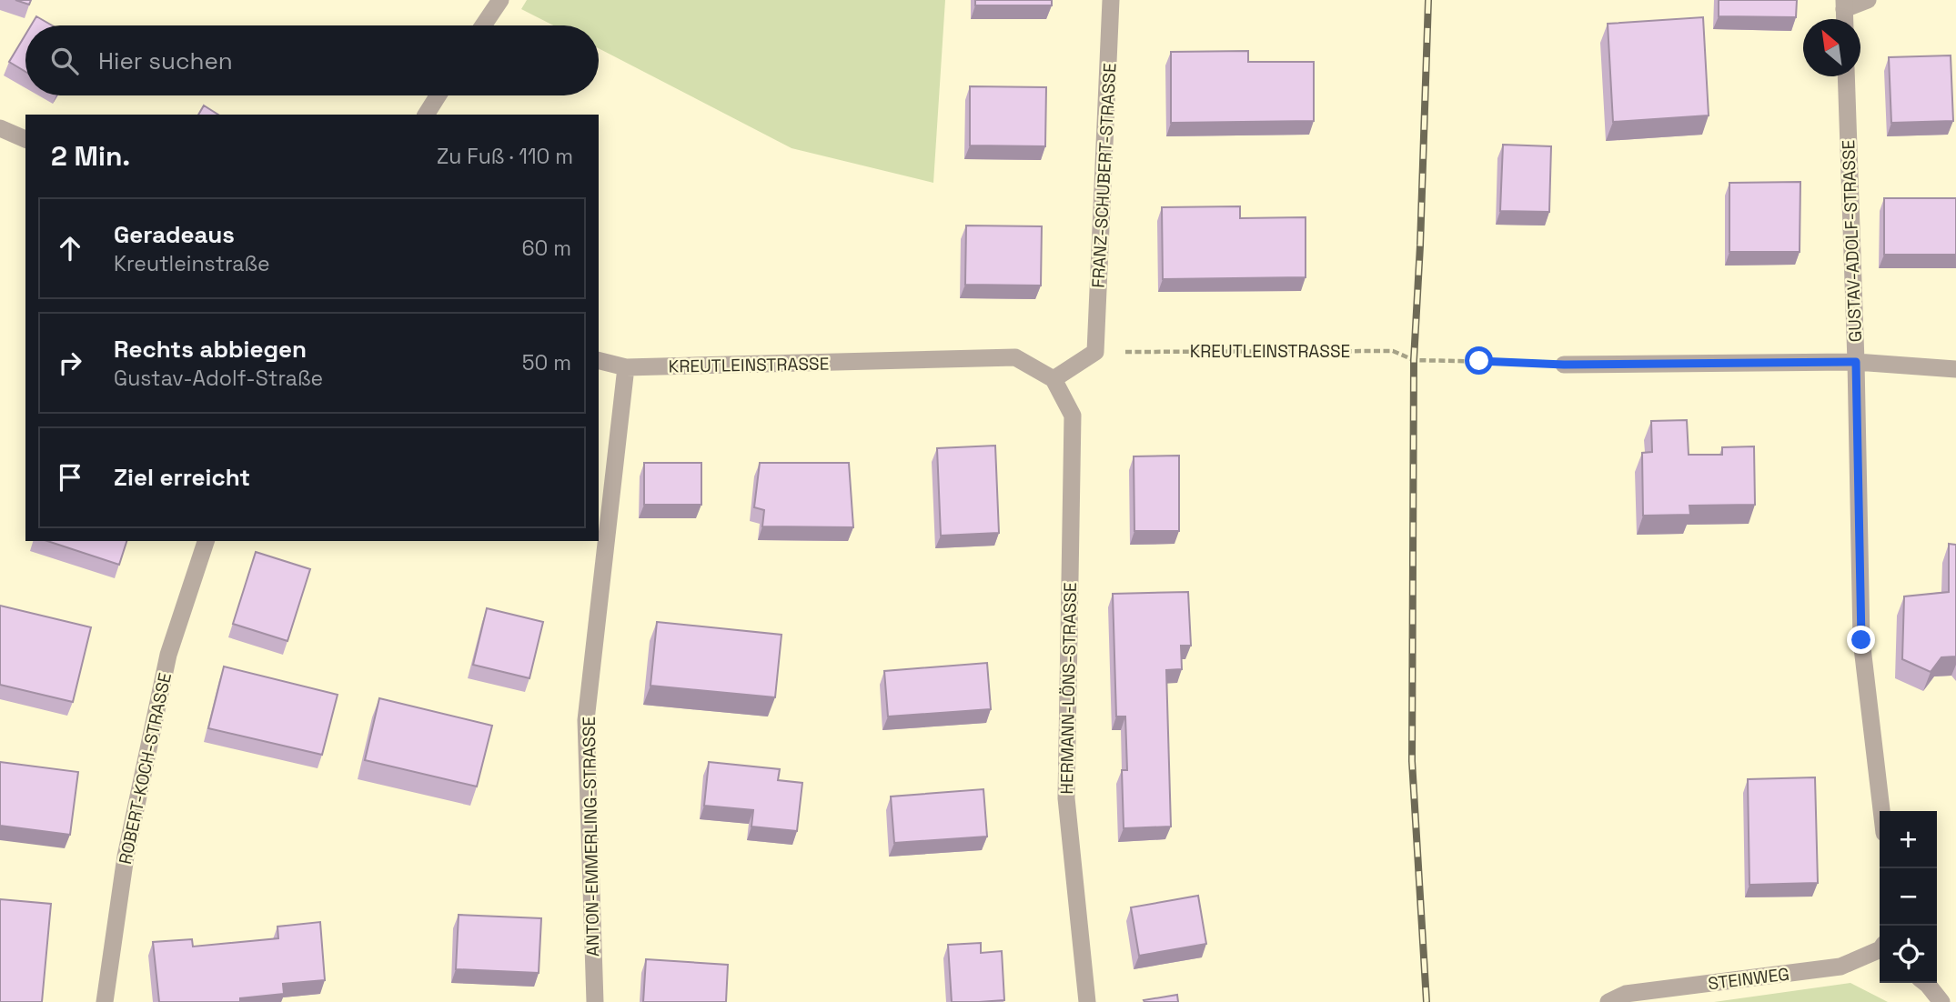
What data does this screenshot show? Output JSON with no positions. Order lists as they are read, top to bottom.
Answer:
{
  "streets": {
    "street": [
      "FRANZ-SCHUBERT-STRASSE",
      "GUSTAV-ADOLF-STRASSE",
      "KREUTLEINSTRASSE",
      "HERMANN-LÖNS-STRASSE",
      "ROBERT-KOCH-STRASSE",
      "ANTON-EMMERLING-STRASSE",
      "STEINWEG"
    ]
  },
  "crossings": [
    ["FRANZ-SCHUBERT-STRASSE", "KREUTLEINSTRASSE"],
    ["KREUTLEINSTRASSE", "HERMANN-LÖNS-STRASSE"],
    ["KREUTLEINSTRASSE", "ANTON-EMMERLING-STRASSE"]
  ],
  "north": "top left",
  "page": {
    "search": "Hier suchen",
    "heading": ["2 Min.", "Zu Fuß · 110 m"],
    "list": [
      ["Geradeaus", "Kreutleinstraße", "60 m"],
      ["Rechts abbiegen", "Gustav-Adolf-Straße", "50 m"],
      "Ziel erreicht"
    ],
    "map_buttons": ["+", "−"]
  }
}
